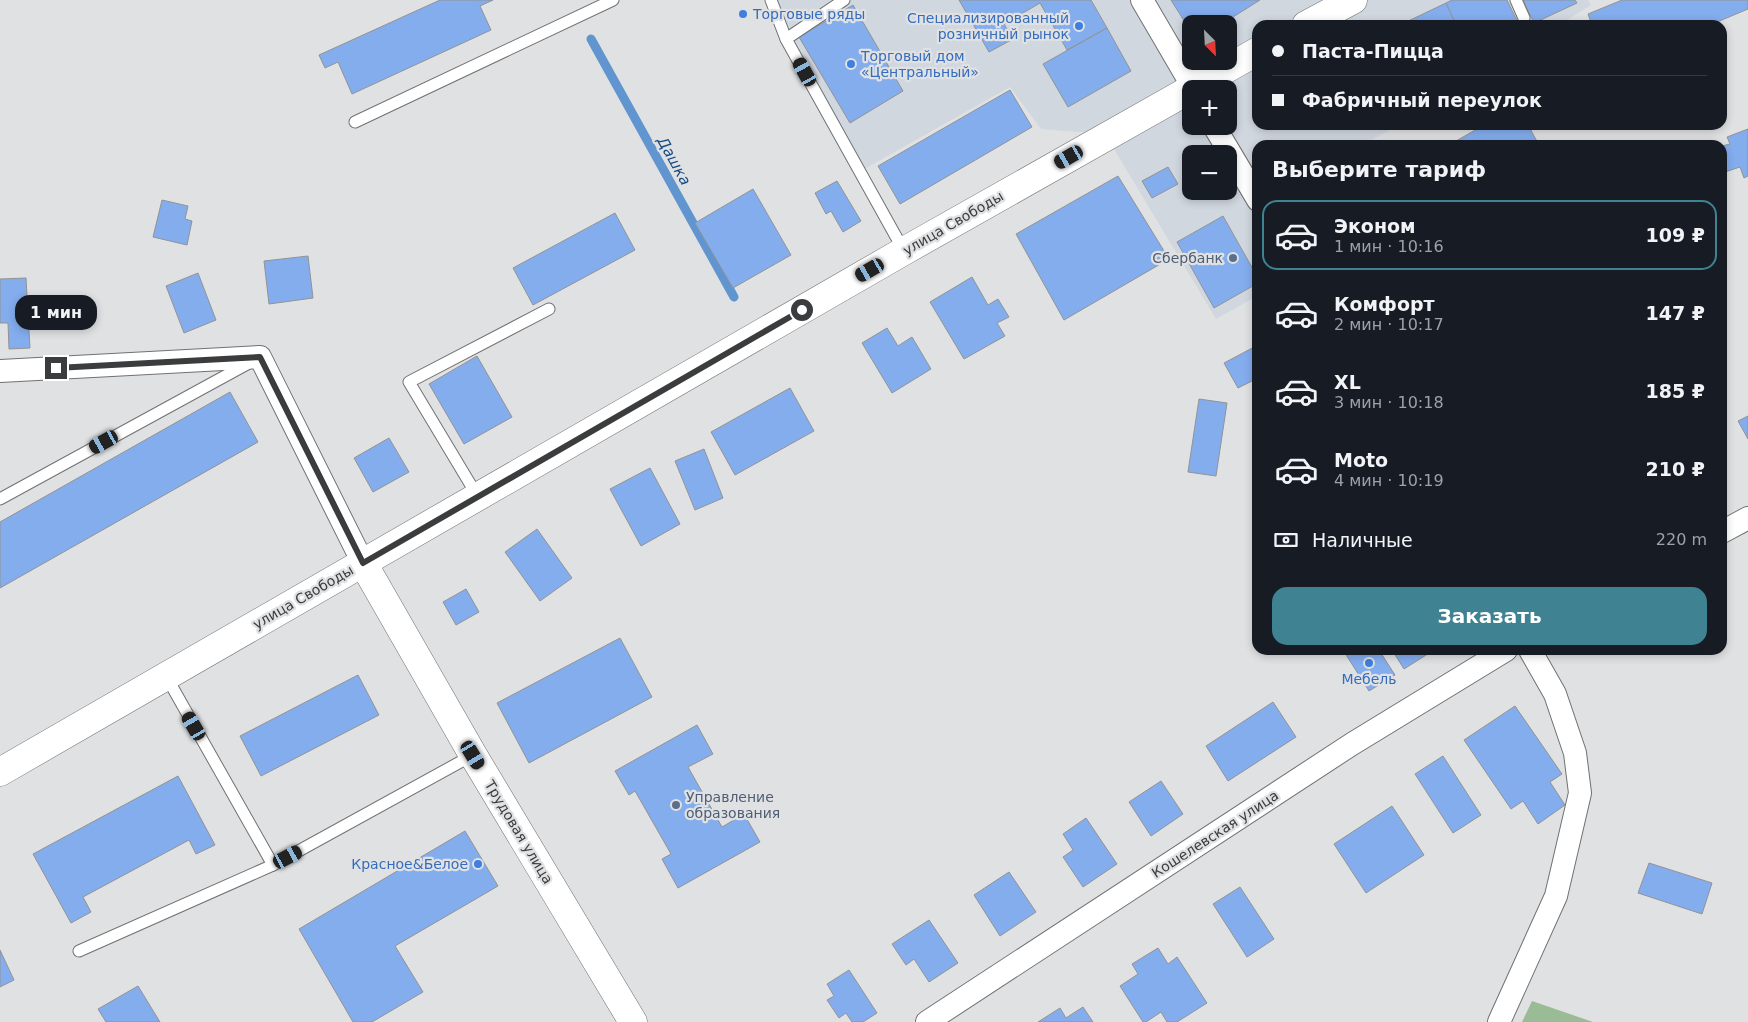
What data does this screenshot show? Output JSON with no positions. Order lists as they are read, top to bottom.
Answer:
{
  "streets": {
    "main road": ["улица Свободы", "Трудовая улица"],
    "street": ["Кошелевская улица"]
  },
  "crossings": [
    ["улица Свободы", "Трудовая улица"]
  ],
  "water": ["Дашка"],
  "places": [
    "Торговые ряды",
    "Специализированный розничный рынок",
    "Торговый дом «Центральный»",
    "Сбербанк",
    "Мебель",
    "Управление образования",
    "Красное&Белое"
  ],
  "north": "bottom right",
  "page": {
    "map_buttons": ["+", "−"],
    "banner": ["Паста-Пицца", "Фабричный переулок"],
    "heading": "Выберите тариф",
    "list": [
      {
        "name": "Эконом",
        "note": "1 мин · 10:16",
        "value": "109 ₽"
      },
      {
        "name": "Комфорт",
        "note": "2 мин · 10:17",
        "value": "147 ₽"
      },
      {
        "name": "XL",
        "note": "3 мин · 10:18",
        "value": "185 ₽"
      },
      {
        "name": "Moto",
        "note": "4 мин · 10:19",
        "value": "210 ₽"
      }
    ],
    "bubble": "1 мин",
    "pay": ["Наличные", "220 m"],
    "buttons": "Заказать"
  }
}
